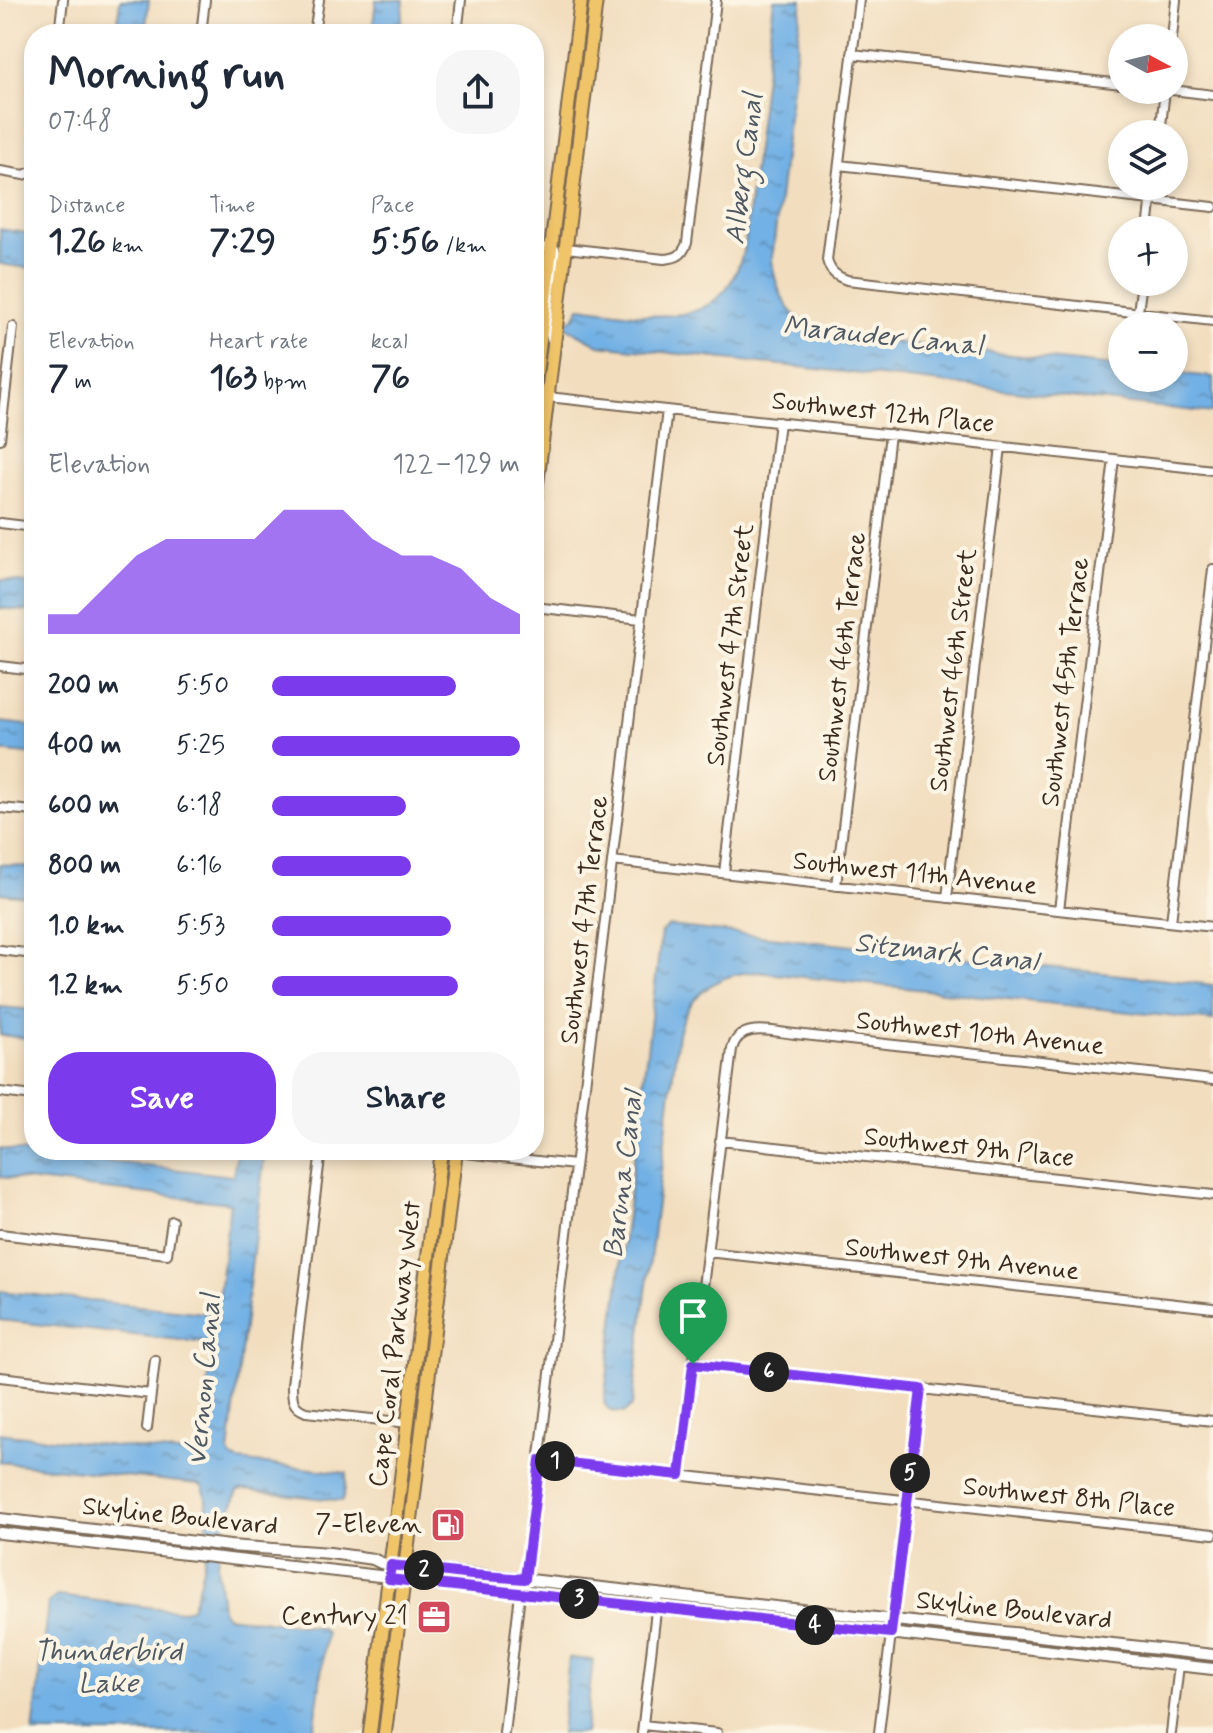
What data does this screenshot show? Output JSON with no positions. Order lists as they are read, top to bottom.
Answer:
{
  "streets": {
    "main road": ["Cape Coral Parkway West"],
    "street": [
      "Southwest 12th Place",
      "Southwest 47th Street",
      "Southwest 46th Terrace",
      "Southwest 46th Street",
      "Southwest 45th Terrace",
      "Southwest 11th Avenue",
      "Southwest 47th Terrace",
      "Southwest 10th Avenue",
      "Southwest 9th Place",
      "Southwest 9th Avenue",
      "Southwest 8th Place",
      "Skyline Boulevard"
    ]
  },
  "crossings": [
    ["Southwest 12th Place", "Southwest 47th Street"],
    ["Southwest 12th Place", "Southwest 46th Terrace"],
    ["Southwest 12th Place", "Southwest 46th Street"],
    ["Southwest 12th Place", "Southwest 45th Terrace"],
    ["Southwest 12th Place", "Southwest 47th Terrace"],
    ["Southwest 47th Street", "Southwest 11th Avenue"],
    ["Southwest 46th Terrace", "Southwest 11th Avenue"],
    ["Southwest 46th Street", "Southwest 11th Avenue"],
    ["Southwest 45th Terrace", "Southwest 11th Avenue"],
    ["Southwest 11th Avenue", "Southwest 47th Terrace"],
    ["Southwest 47th Terrace", "Southwest 8th Place"],
    ["Southwest 47th Terrace", "Skyline Boulevard"],
    ["Southwest 10th Avenue", "Southwest 9th Place"],
    ["Cape Coral Parkway West", "Skyline Boulevard"]
  ],
  "water": [
    "Alberg Canal",
    "Marauder Canal",
    "Sitzmark Canal",
    "Baruna Canal",
    "Vernon Canal",
    "Thunderbird Lake"
  ],
  "places": {
    "fuel station": ["7-Eleven"],
    "office": ["Century 21"]
  },
  "north": "right",
  "page": {
    "map_buttons": ["+", "−"],
    "heading": ["Morning run", "07:48"],
    "stats": [
      ["Distance", "1.26 km"],
      ["Time", "7:29"],
      ["Pace", "5:56 /km"],
      ["Elevation", "7 m"],
      ["Heart rate", "163 bpm"],
      ["kcal", "76"]
    ],
    "chart": ["Elevation", "122–129 m"],
    "list": [
      {
        "name": "200 m",
        "note": "5:50"
      },
      {
        "name": "400 m",
        "note": "5:25"
      },
      {
        "name": "600 m",
        "note": "6:18"
      },
      {
        "name": "800 m",
        "note": "6:16"
      },
      {
        "name": "1.0 km",
        "note": "5:53"
      },
      {
        "name": "1.2 km",
        "note": "5:50"
      }
    ],
    "buttons": ["Save", "Share"],
    "pins": [
      "6",
      "1",
      "5",
      "2",
      "3",
      "4"
    ]
  }
}
